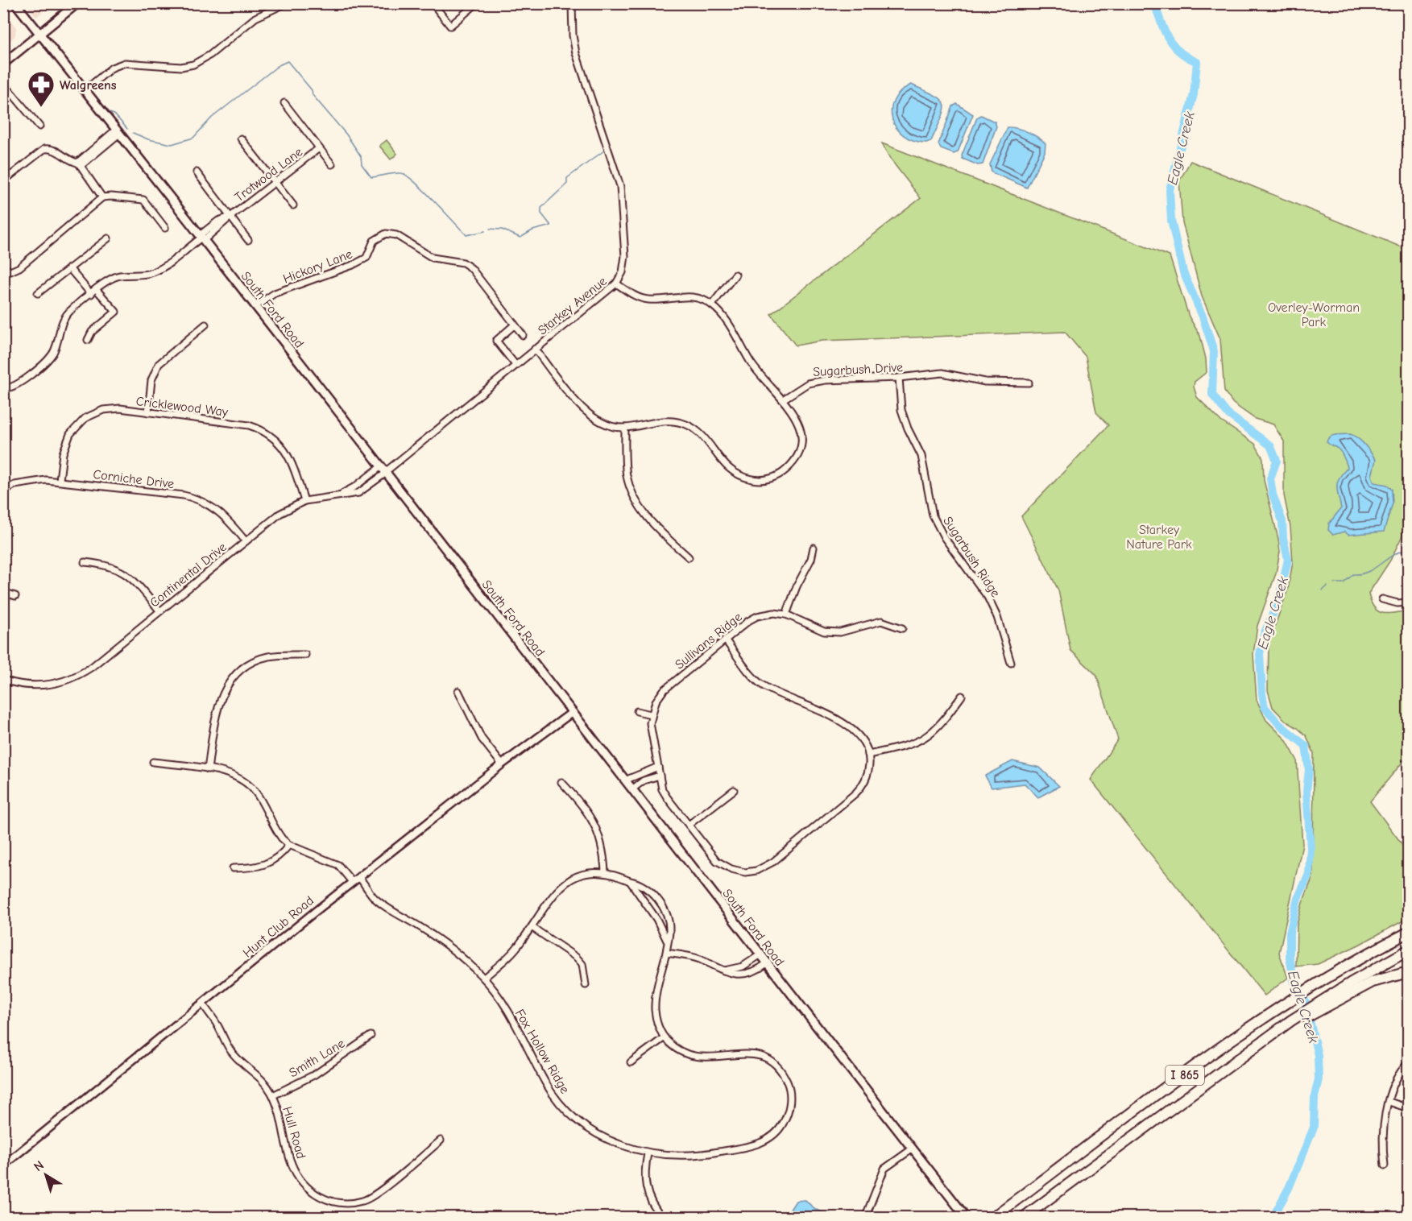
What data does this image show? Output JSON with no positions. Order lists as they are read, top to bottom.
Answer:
{
  "streets": {
    "highway": ["I 865"],
    "main road": ["South Ford Road"],
    "street": [
      "Trotwood Lane",
      "Hickory Lane",
      "Starkey Avenue",
      "Sugarbush Drive",
      "Cricklewood Way",
      "Corniche Drive",
      "Sugarbush Ridge",
      "Continental Drive",
      "Sullivans Ridge",
      "Hunt Club Road",
      "Fox Hollow Ridge",
      "Smith Lane",
      "Hull Road"
    ]
  },
  "crossings": [
    ["Trotwood Lane", "South Ford Road"],
    ["Hickory Lane", "South Ford Road"],
    ["Starkey Avenue", "South Ford Road"],
    ["Starkey Avenue", "Continental Drive"],
    ["South Ford Road", "Hunt Club Road"],
    ["Sugarbush Drive", "Sugarbush Ridge"],
    ["Cricklewood Way", "Corniche Drive"],
    ["Cricklewood Way", "Continental Drive"],
    ["Corniche Drive", "Continental Drive"],
    ["Hunt Club Road", "Fox Hollow Ridge"],
    ["Hunt Club Road", "Hull Road"],
    ["Smith Lane", "Hull Road"]
  ],
  "water": ["Eagle Creek"],
  "parks": ["Overley-Worman Park", "Starkey Nature Park"],
  "places": {
    "pharmacy": ["Walgreens"]
  },
  "north": "top left"
}
